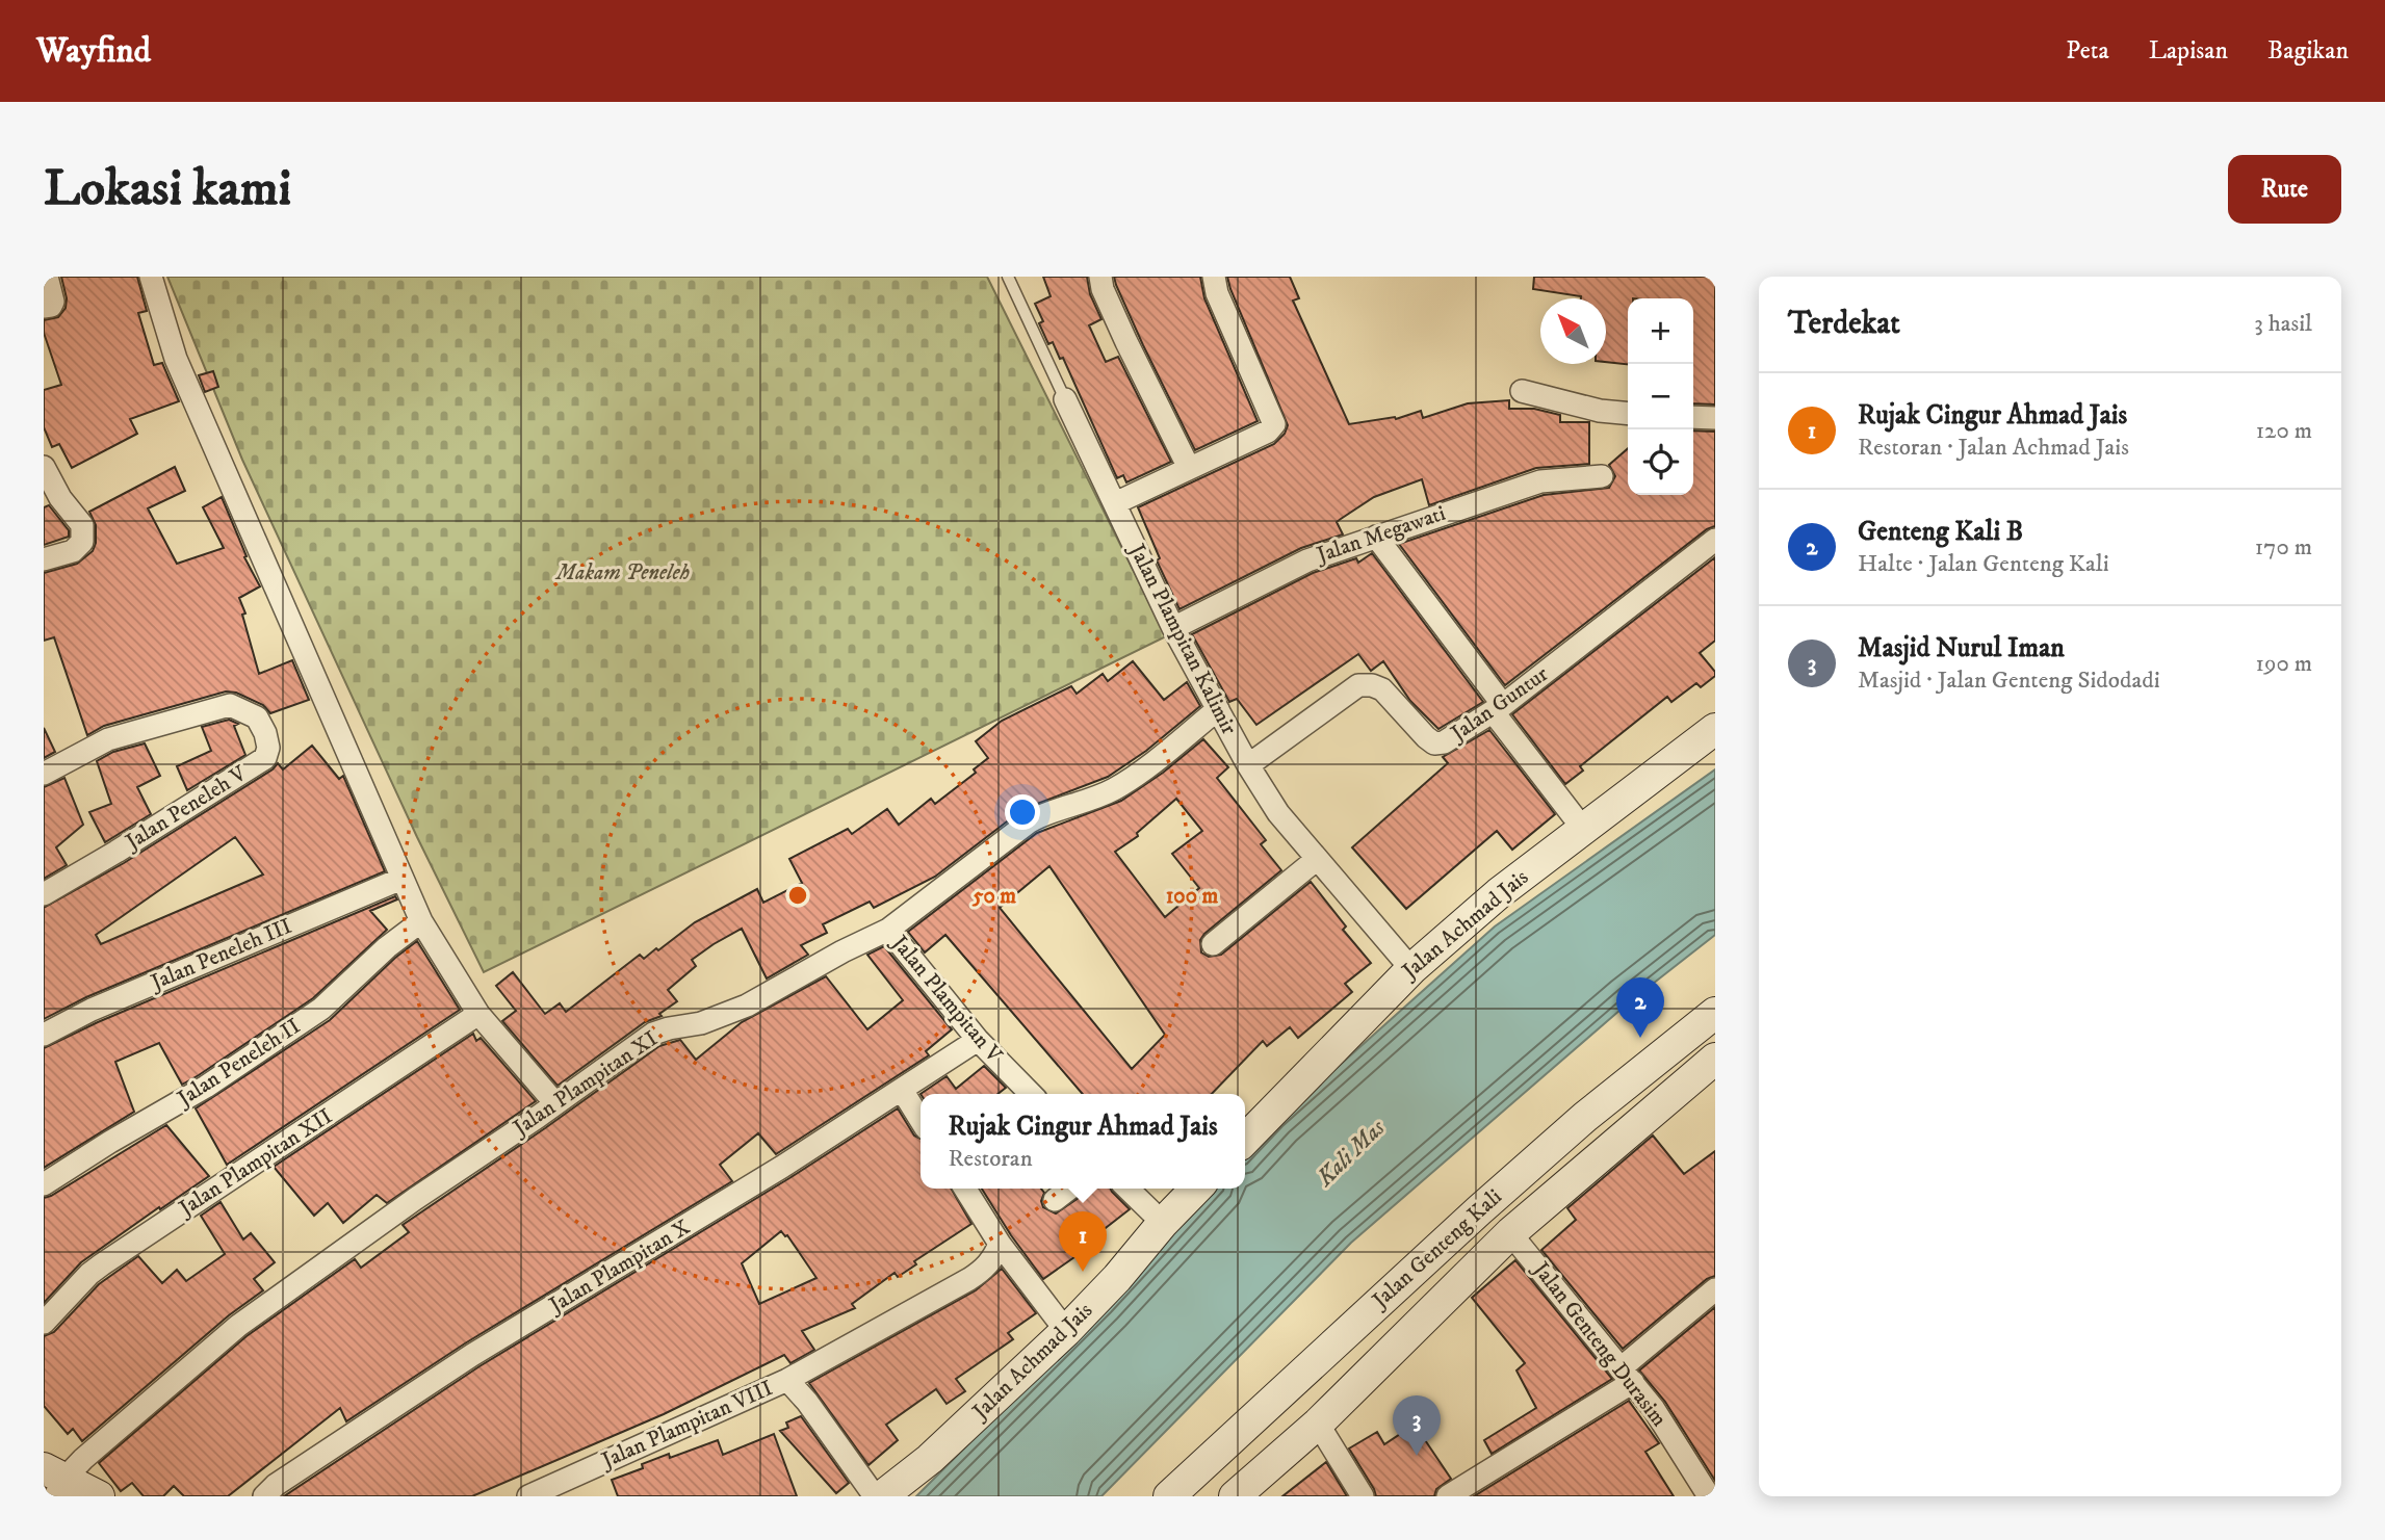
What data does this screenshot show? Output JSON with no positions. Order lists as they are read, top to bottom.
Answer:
{
  "streets": {
    "main road": ["Jalan Achmad Jais", "Jalan Genteng Kali"],
    "street": [
      "Jalan Megawati",
      "Jalan Plampitan Kalimir",
      "Jalan Guntur",
      "Jalan Peneleh V",
      "Jalan Peneleh III",
      "Jalan Plampitan V",
      "Jalan Peneleh II",
      "Jalan Plampitan XI",
      "Jalan Plampitan XII",
      "Jalan Plampitan X",
      "Jalan Genteng Durasim",
      "Jalan Plampitan VIII"
    ]
  },
  "crossings": [
    ["Jalan Megawati", "Jalan Plampitan Kalimir"],
    ["Jalan Plampitan Kalimir", "Jalan Guntur"],
    ["Jalan Plampitan Kalimir", "Jalan Achmad Jais"],
    ["Jalan Plampitan Kalimir", "Jalan Plampitan XI"],
    ["Jalan Plampitan V", "Jalan Plampitan XI"],
    ["Jalan Plampitan V", "Jalan Plampitan X"],
    ["Jalan Genteng Kali", "Jalan Genteng Durasim"]
  ],
  "water": ["Kali Mas"],
  "parks": ["Makam Peneleh"],
  "north": "top left",
  "page": {
    "header": "Wayfind",
    "nav": ["Peta", "Lapisan", "Bagikan"],
    "buttons": "Rute",
    "title": "Lokasi kami",
    "heading": ["Terdekat", "3 hasil"],
    "map_buttons": ["+", "−"],
    "list": [
      {
        "mark": "1",
        "name": "Rujak Cingur Ahmad Jais",
        "note": "Restoran · Jalan Achmad Jais",
        "value": "120 m"
      },
      {
        "mark": "2",
        "name": "Genteng Kali B",
        "note": "Halte · Jalan Genteng Kali",
        "value": "170 m"
      },
      {
        "mark": "3",
        "name": "Masjid Nurul Iman",
        "note": "Masjid · Jalan Genteng Sidodadi",
        "value": "190 m"
      }
    ],
    "pins": ["2", "1", "3"],
    "popup": ["Rujak Cingur Ahmad Jais", "Restoran"]
  },
  "rings": ["50 m", "100 m"]
}
